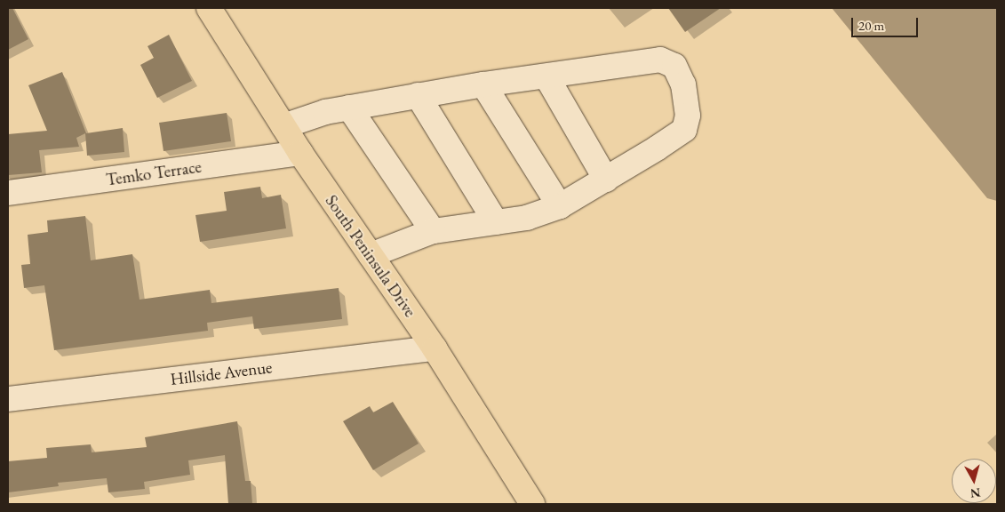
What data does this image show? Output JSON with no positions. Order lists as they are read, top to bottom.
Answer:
{
  "streets": {
    "main road": ["South Peninsula Drive"],
    "street": ["Temko Terrace", "Hillside Avenue"]
  },
  "crossings": [
    ["Temko Terrace", "South Peninsula Drive"],
    ["South Peninsula Drive", "Hillside Avenue"]
  ],
  "scale_bar": "20 m",
  "north": "bottom"
}
